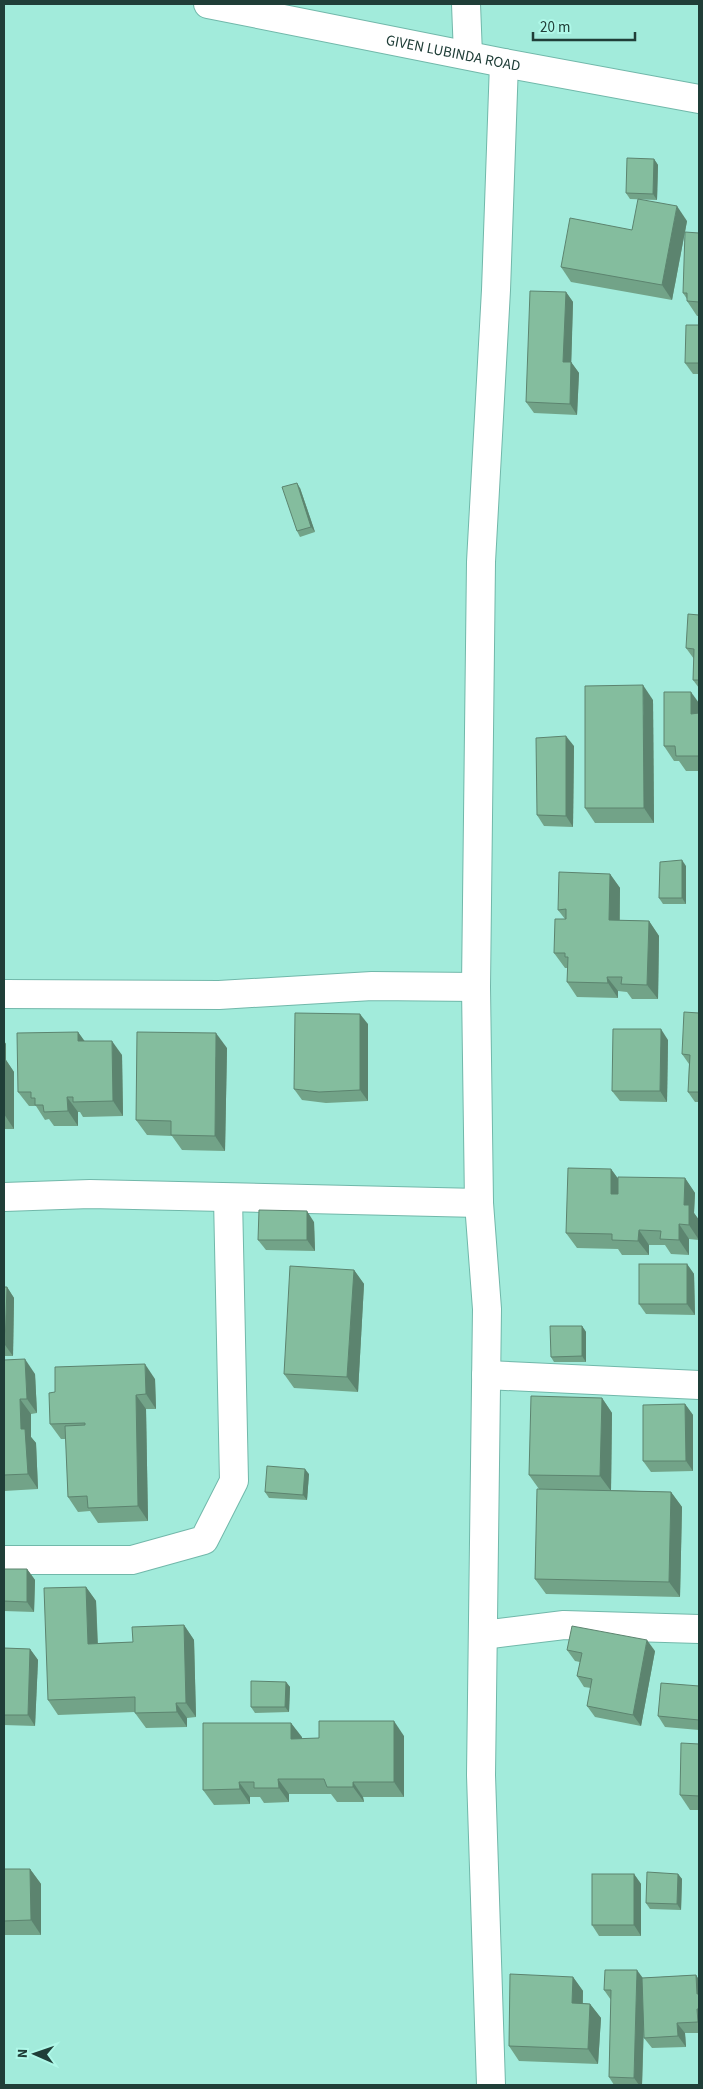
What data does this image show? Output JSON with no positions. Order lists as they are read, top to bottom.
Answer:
{
  "streets": {
    "street": ["GIVEN LUBINDA ROAD"]
  },
  "scale_bar": "20 m",
  "north": "left"
}
